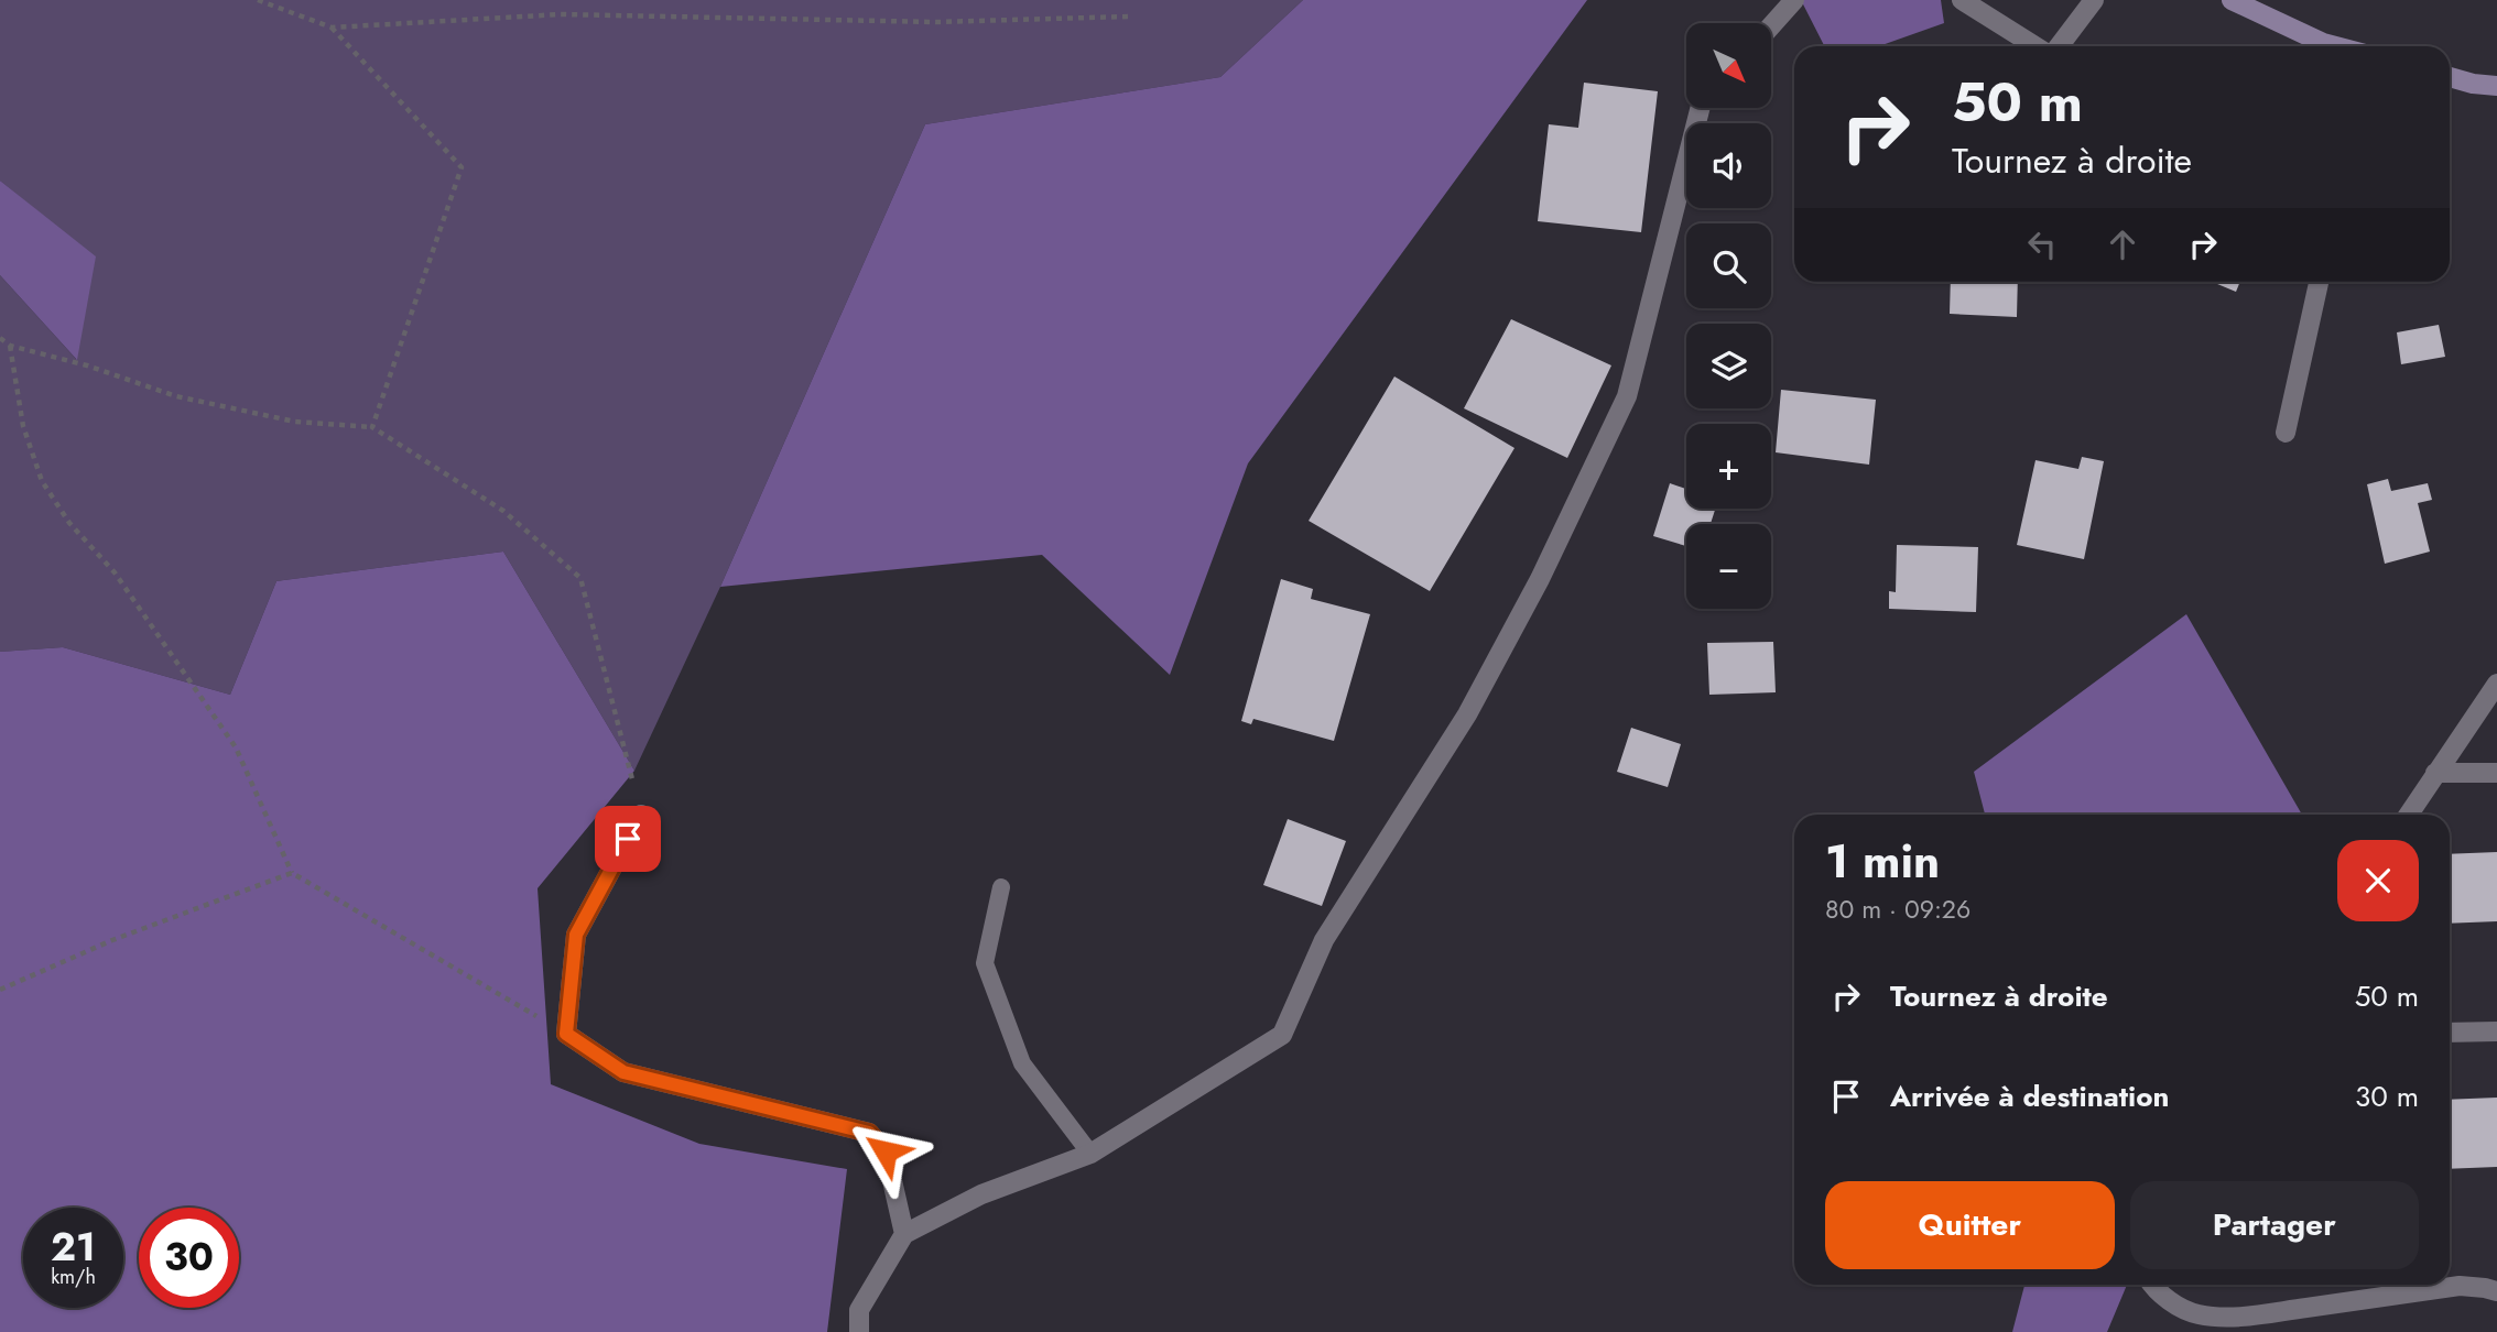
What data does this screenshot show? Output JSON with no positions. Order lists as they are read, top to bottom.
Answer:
{
  "north": "bottom right",
  "page": {
    "map_buttons": ["+", "−"],
    "turn": ["50 m", "Tournez à droite"],
    "heading": ["1 min", "80 m · 09:26"],
    "list": [
      {
        "name": "Tournez à droite",
        "value": "50 m"
      },
      {
        "name": "Arrivée à destination",
        "value": "30 m"
      }
    ],
    "buttons": ["Quitter", "Partager"],
    "speed": "21 km/h",
    "limit": "30"
  }
}
